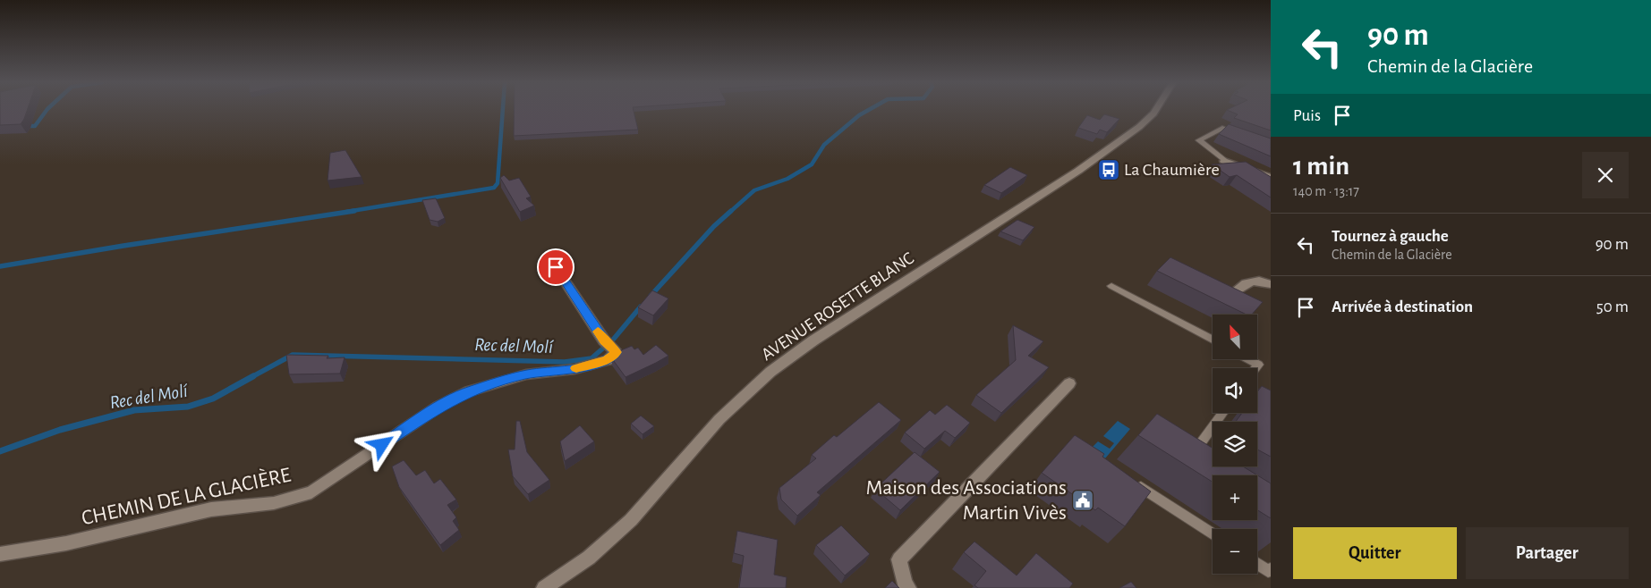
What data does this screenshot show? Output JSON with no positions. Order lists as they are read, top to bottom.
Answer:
{
  "streets": {
    "main road": ["AVENUE ROSETTE BLANC", "CHEMIN DE LA GLACIÈRE"]
  },
  "water": ["Rec del Molí"],
  "places": {
    "bus stop": ["La Chaumière"],
    "public building": ["Maison des Associations Martin Vivès"]
  },
  "north": "top left",
  "page": {
    "turn": ["90 m", "Chemin de la Glacière"],
    "then": "Puis",
    "heading": ["1 min", "140 m · 13:17"],
    "list": [
      {
        "name": "Tournez à gauche",
        "note": "Chemin de la Glacière",
        "value": "90 m"
      },
      {
        "name": "Arrivée à destination",
        "value": "50 m"
      }
    ],
    "map_buttons": ["+", "−"],
    "buttons": ["Quitter", "Partager"]
  }
}
